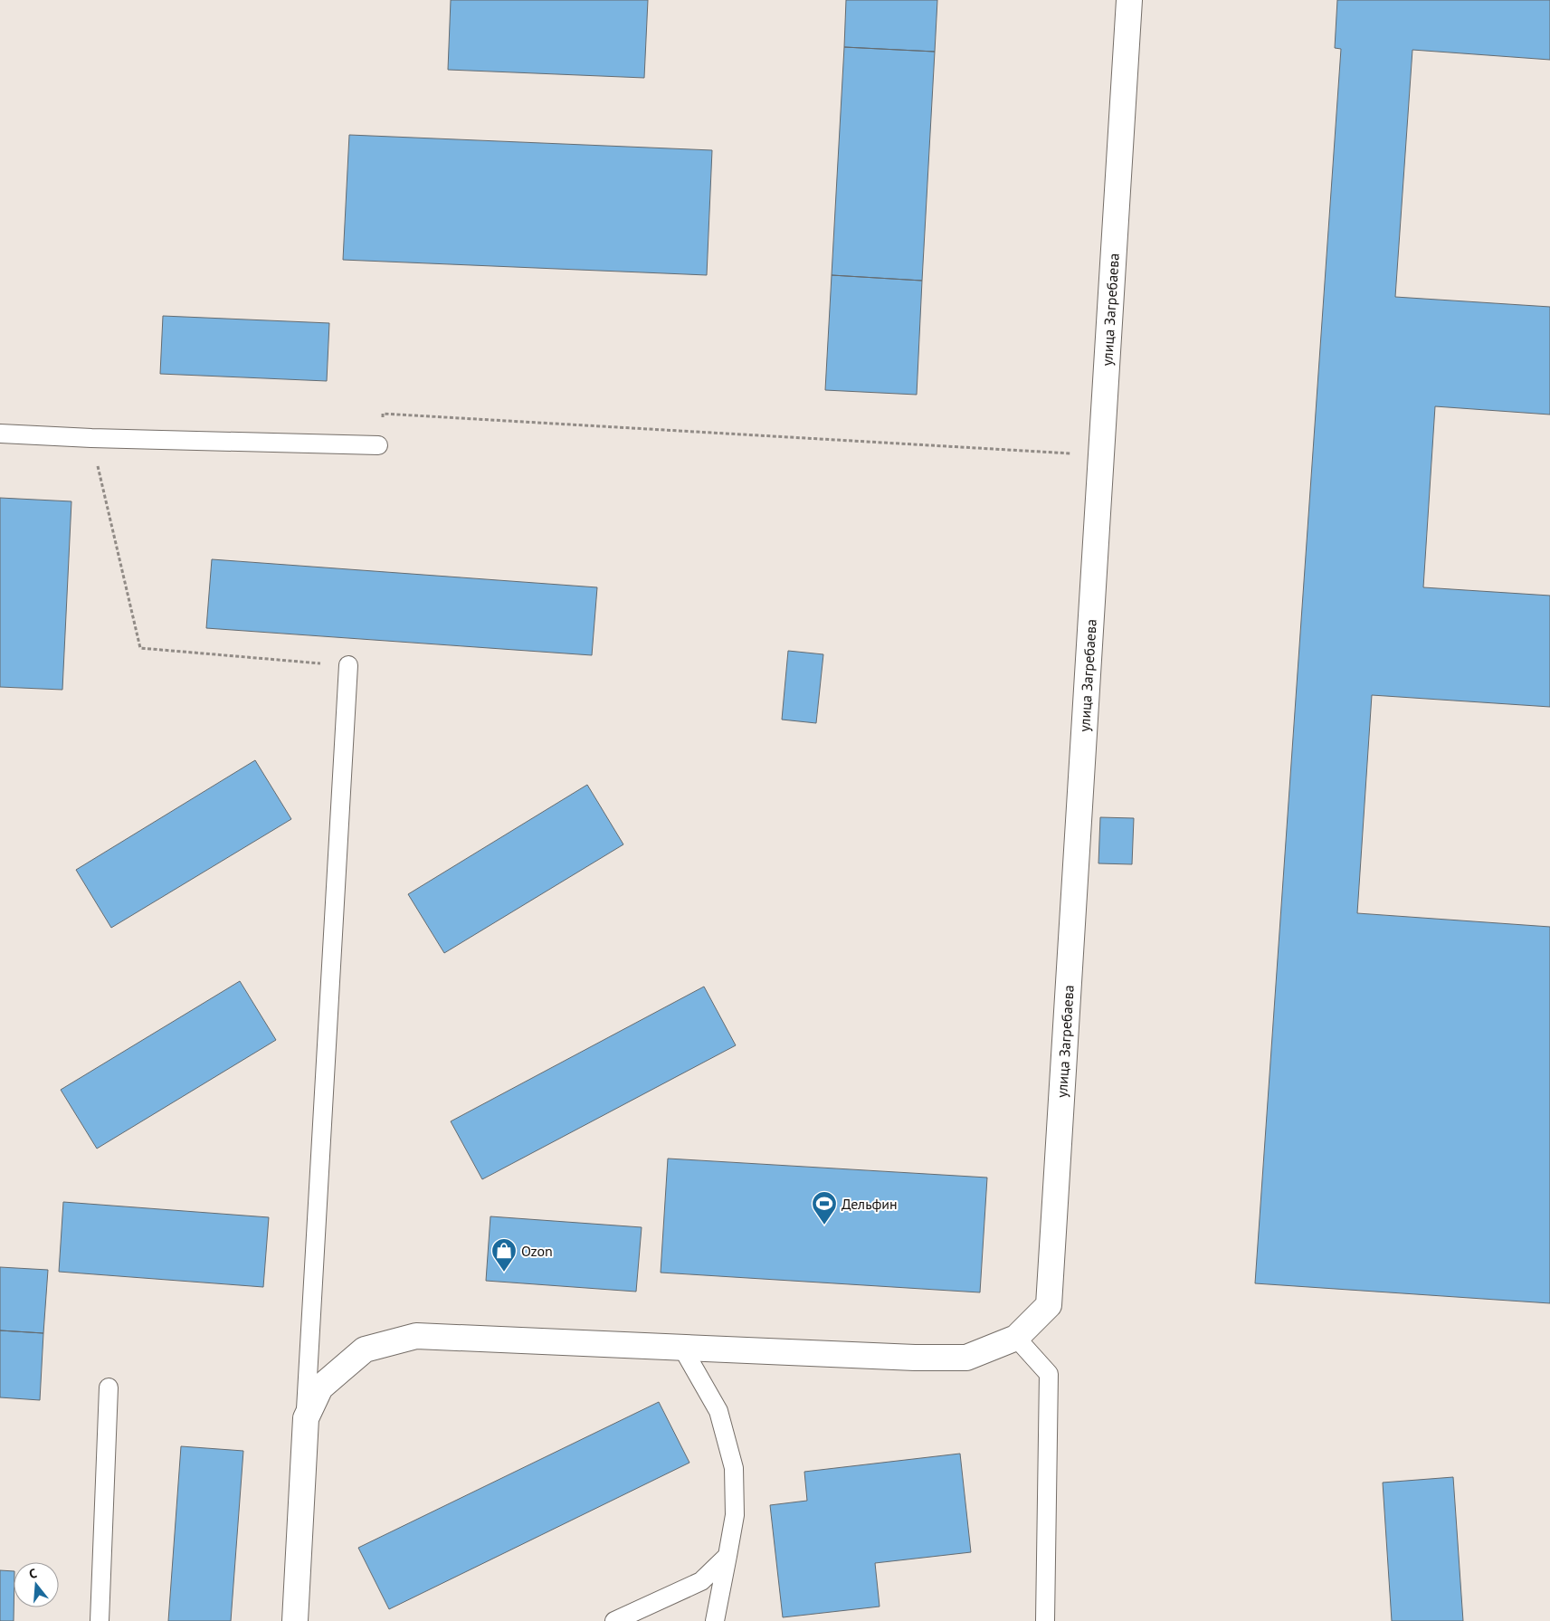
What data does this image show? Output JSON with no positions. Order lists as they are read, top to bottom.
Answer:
{
  "streets": {
    "street": ["улица Загребаева"]
  },
  "places": {
    "sports": ["Дельфин"],
    "shop": ["Ozon"]
  },
  "north": "top"
}
